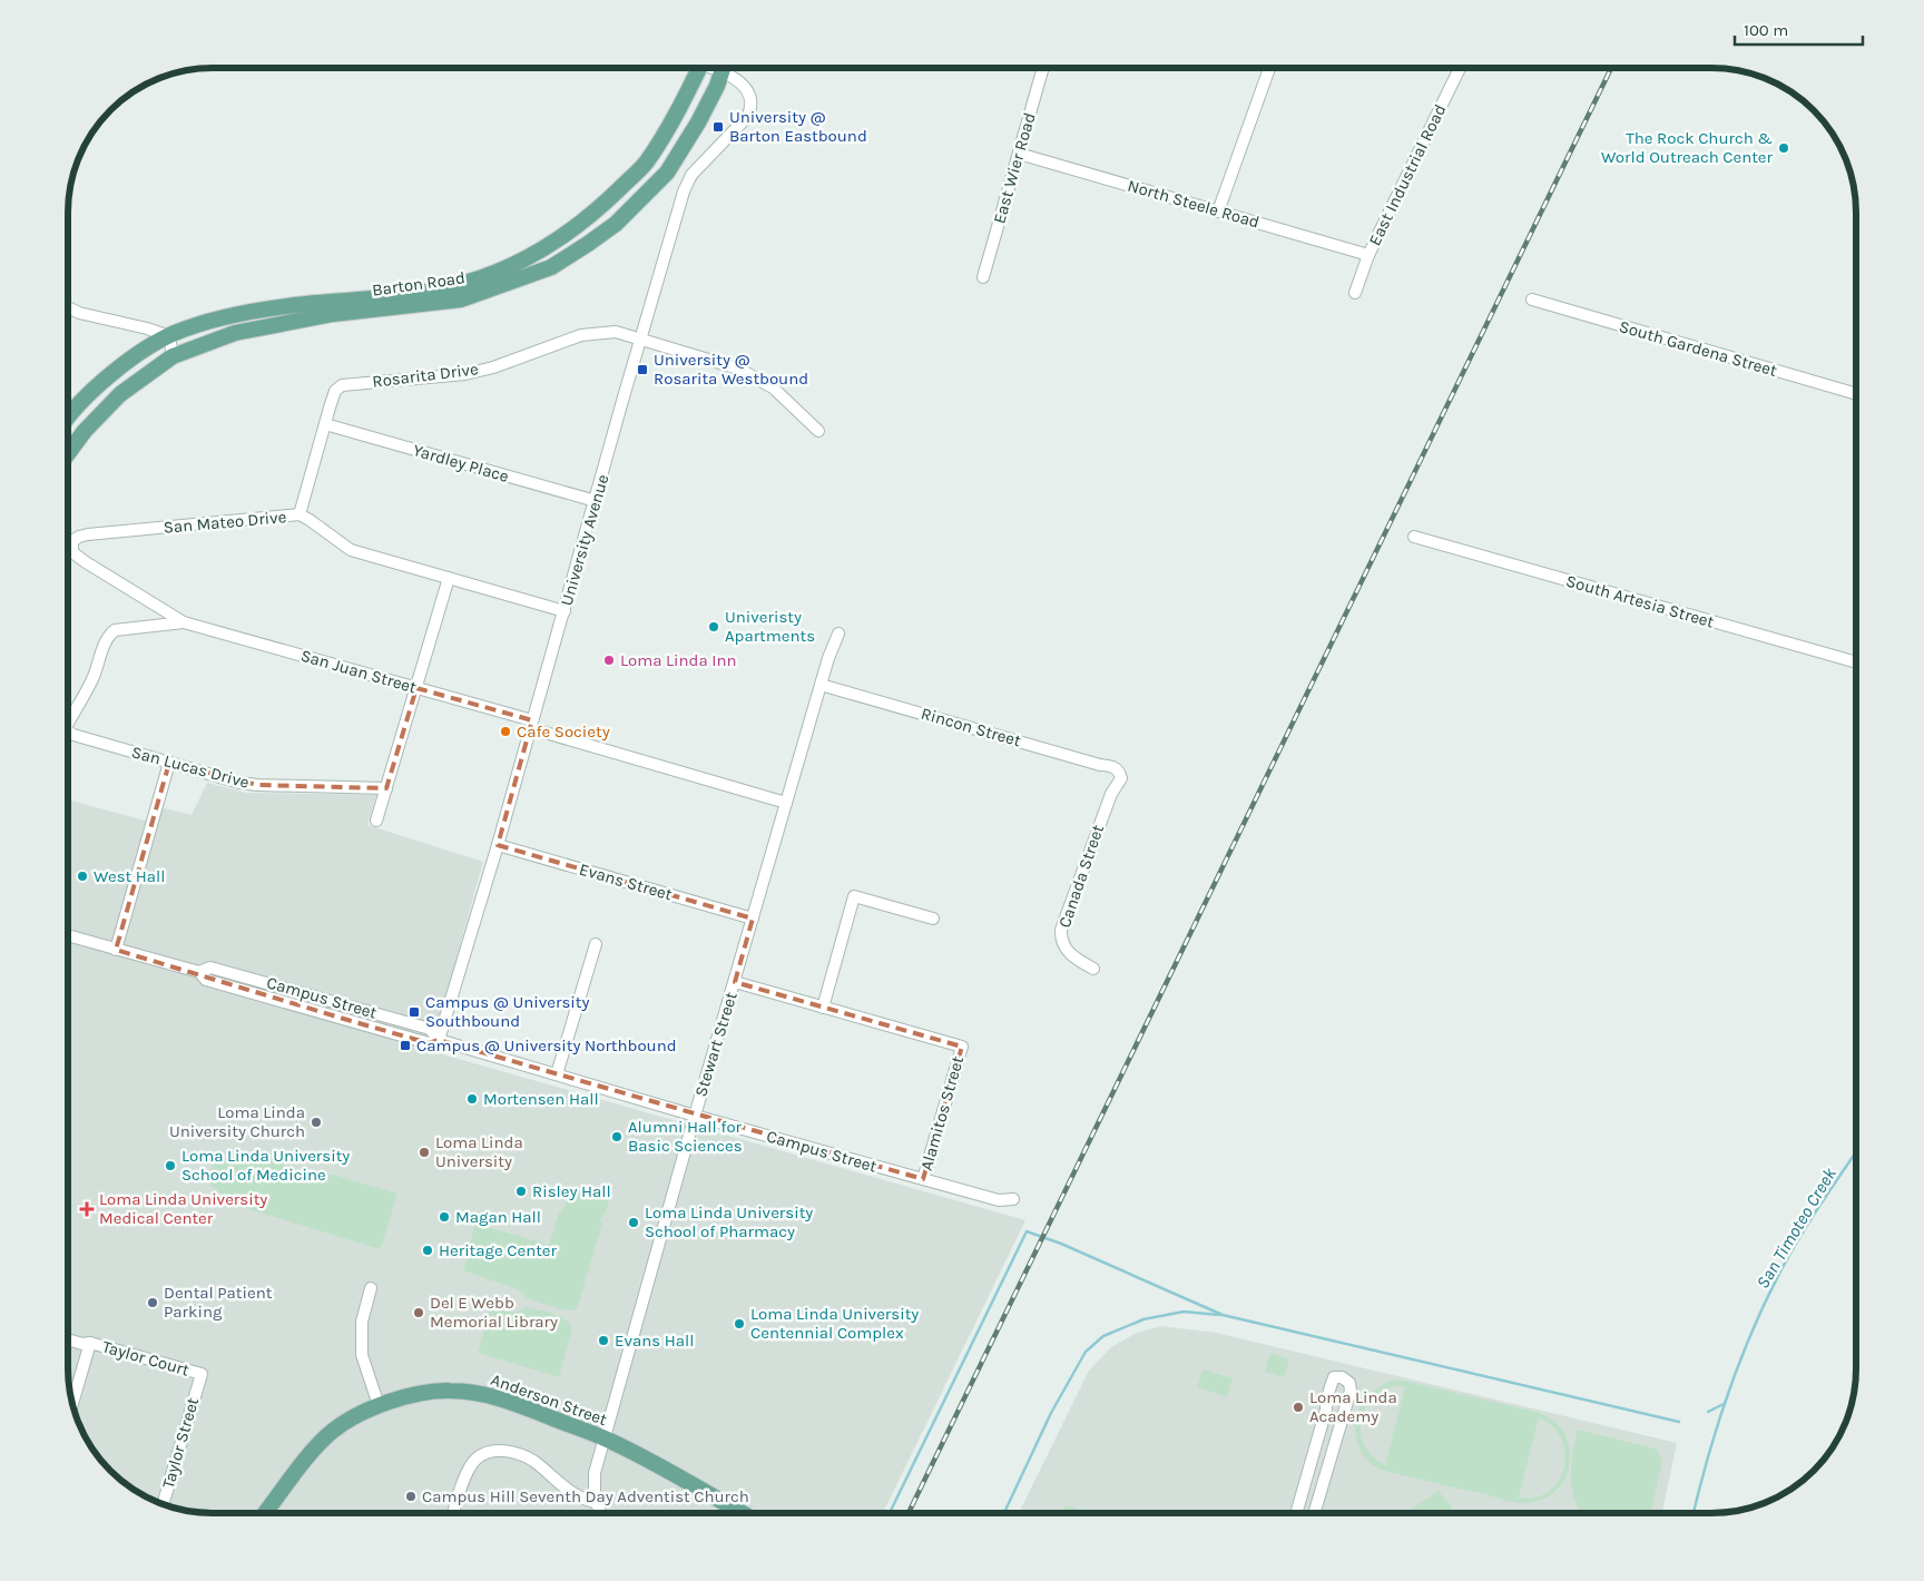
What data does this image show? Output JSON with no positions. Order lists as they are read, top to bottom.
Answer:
{
  "streets": {
    "main road": ["Barton Road", "Anderson Street"],
    "street": [
      "East Wier Road",
      "East Industrial Road",
      "North Steele Road",
      "South Gardena Street",
      "Rosarita Drive",
      "Yardley Place",
      "San Mateo Drive",
      "University Avenue",
      "South Artesia Street",
      "San Juan Street",
      "Rincon Street",
      "San Lucas Drive",
      "Canada Street",
      "Evans Street",
      "Campus Street",
      "Stewart Street",
      "Alamitos Street",
      "Taylor Court",
      "Taylor Street"
    ]
  },
  "crossings": [
    ["East Wier Road", "North Steele Road"],
    ["East Industrial Road", "North Steele Road"],
    ["Rosarita Drive", "Yardley Place"],
    ["Rosarita Drive", "San Mateo Drive"],
    ["Rosarita Drive", "University Avenue"],
    ["Yardley Place", "University Avenue"],
    ["San Mateo Drive", "University Avenue"],
    ["San Mateo Drive", "San Juan Street"],
    ["University Avenue", "San Juan Street"],
    ["University Avenue", "Evans Street"],
    ["University Avenue", "Campus Street"],
    ["San Juan Street", "Stewart Street"],
    ["Rincon Street", "Canada Street"],
    ["Rincon Street", "Stewart Street"],
    ["Evans Street", "Stewart Street"],
    ["Campus Street", "Stewart Street"],
    ["Campus Street", "Alamitos Street"],
    ["Stewart Street", "Anderson Street"],
    ["Taylor Court", "Taylor Street"]
  ],
  "water": ["San Timoteo Creek"],
  "places": {
    "transit": [
      "University @ Barton Eastbound",
      "University @ Rosarita Westbound",
      "Campus @ University Southbound",
      "Campus @ University Northbound"
    ],
    "other": [
      "The Rock Church & World Outreach Center",
      "Univeristy Apartments",
      "Loma Linda Inn",
      "Cafe Society",
      "West Hall",
      "Mortensen Hall",
      "Loma Linda University Church",
      "Alumni Hall for Basic Sciences",
      "Loma Linda University",
      "Loma Linda University School of Medicine",
      "Risley Hall",
      "Magan Hall",
      "Loma Linda University School of Pharmacy",
      "Heritage Center",
      "Dental Patient Parking",
      "Del E Webb Memorial Library",
      "Loma Linda University Centennial Complex",
      "Evans Hall",
      "Loma Linda Academy",
      "Campus Hill Seventh Day Adventist Church"
    ],
    "health": ["Loma Linda University Medical Center"]
  },
  "scale_bar": "100 m"
}
